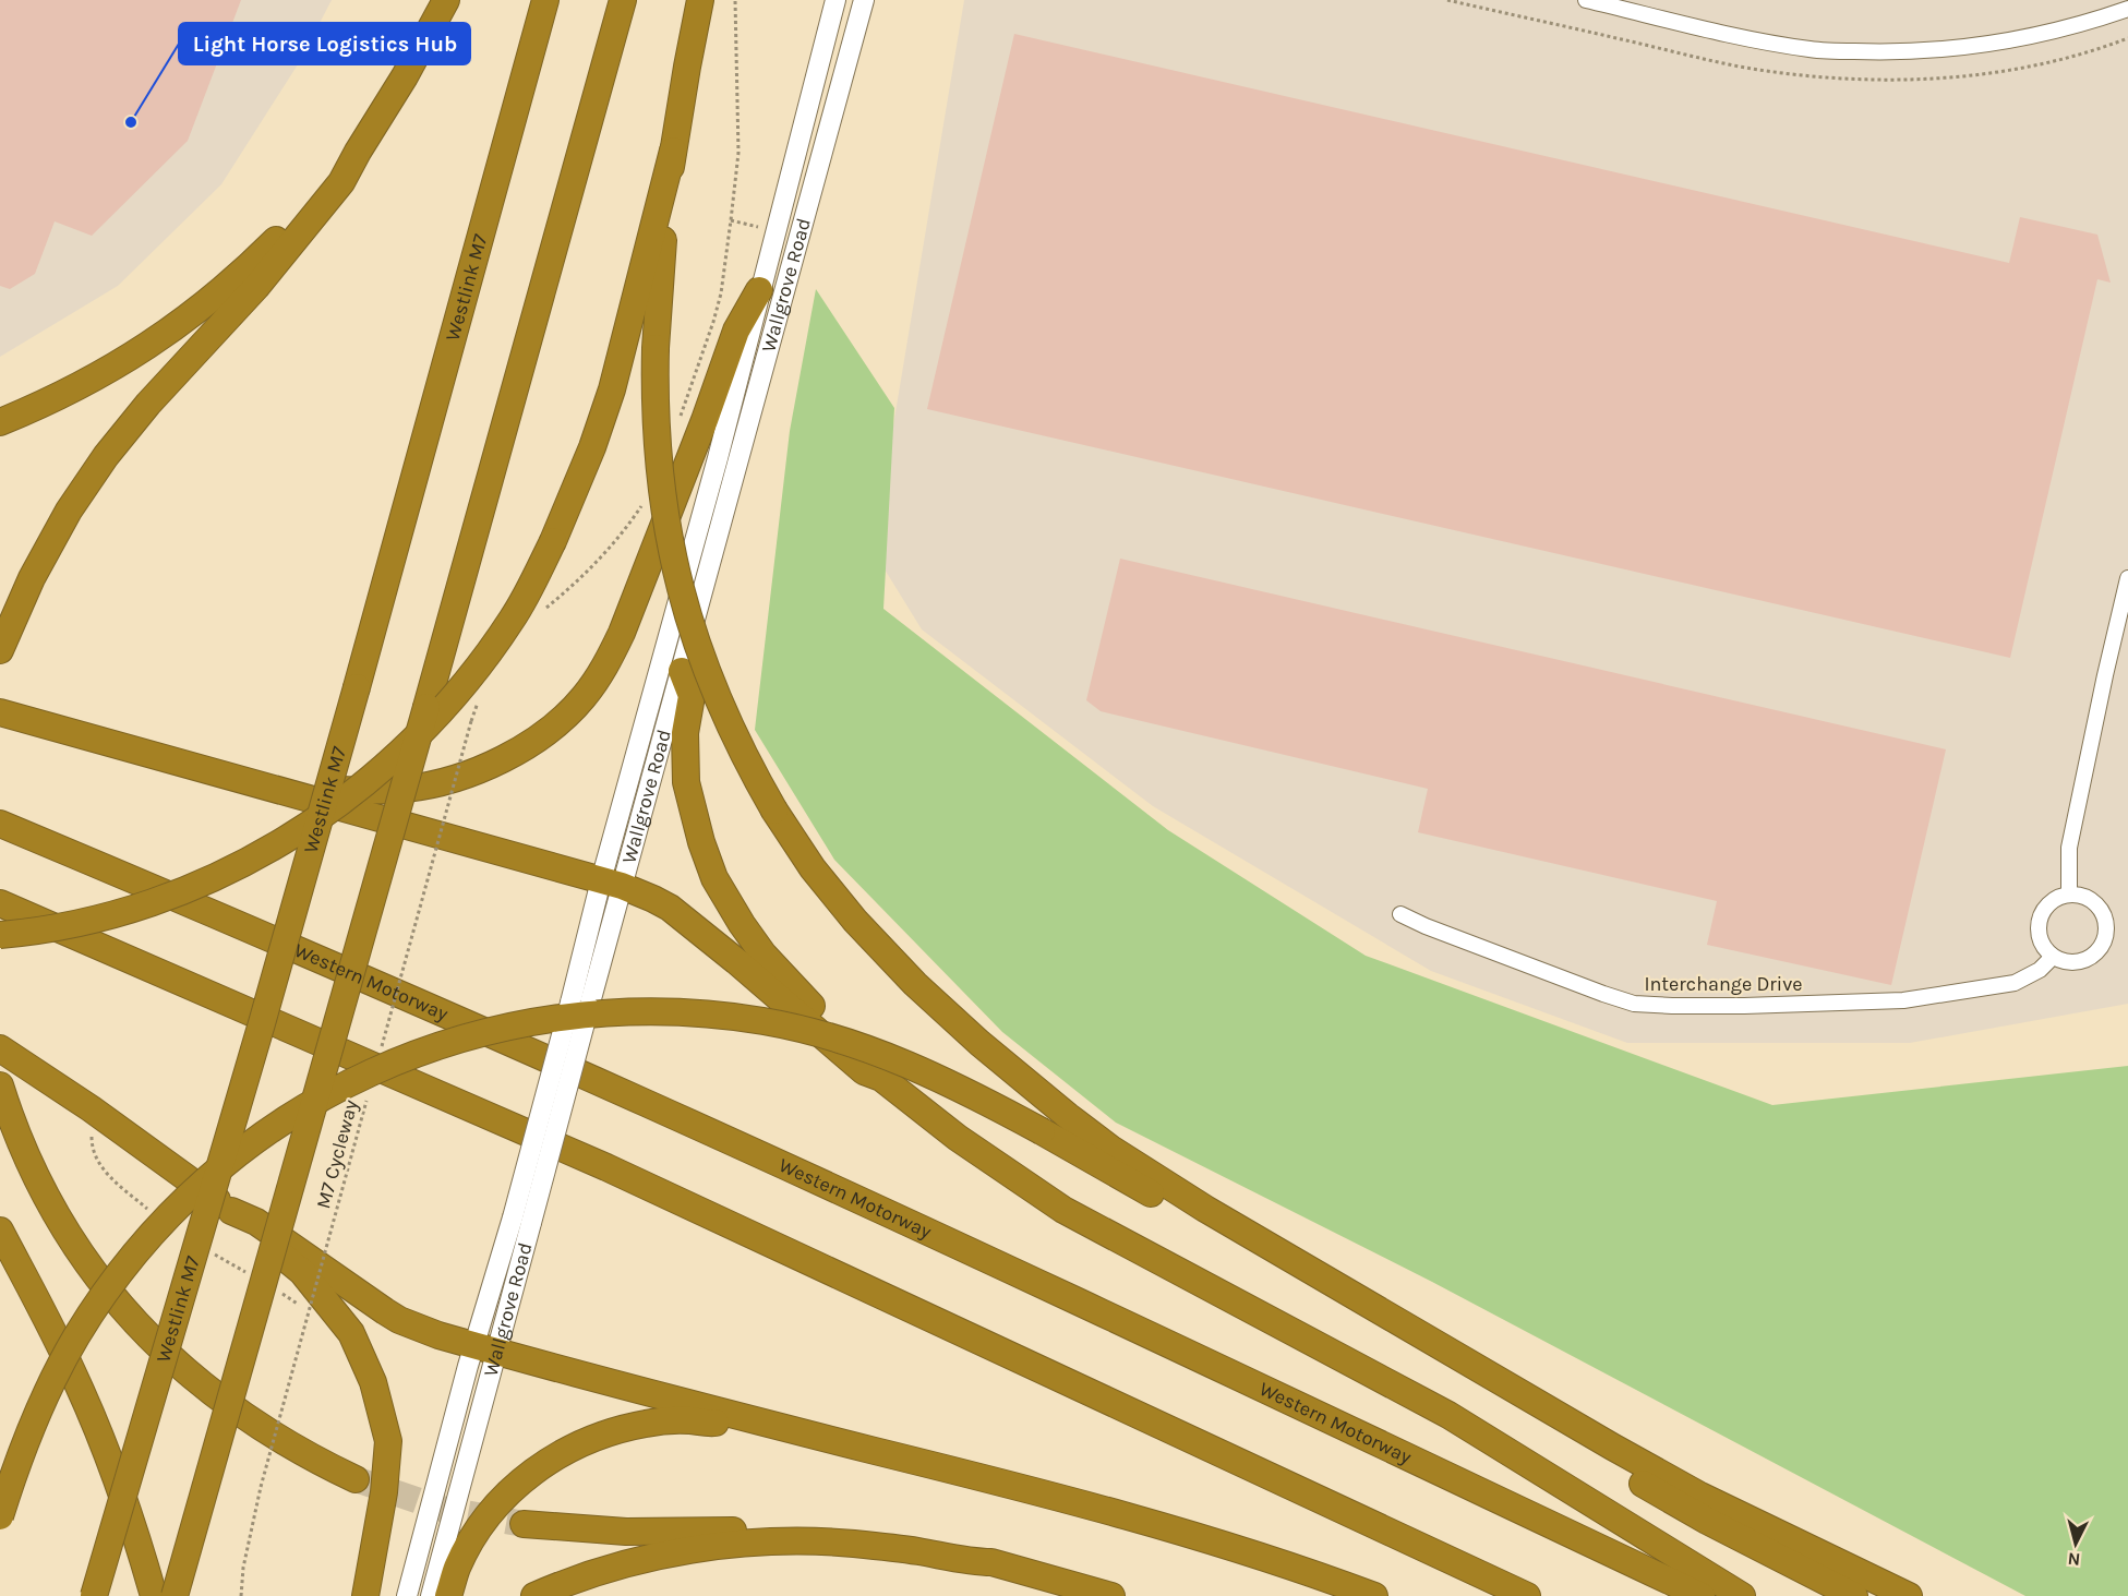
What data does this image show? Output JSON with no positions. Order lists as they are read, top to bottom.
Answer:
{
  "streets": {
    "highway": ["Westlink M7", "Western Motorway"],
    "main road": ["Wallgrove Road"],
    "street": ["Interchange Drive"],
    "path": ["M7 Cycleway"]
  },
  "places": ["Light Horse Logistics Hub"],
  "north": "bottom"
}
